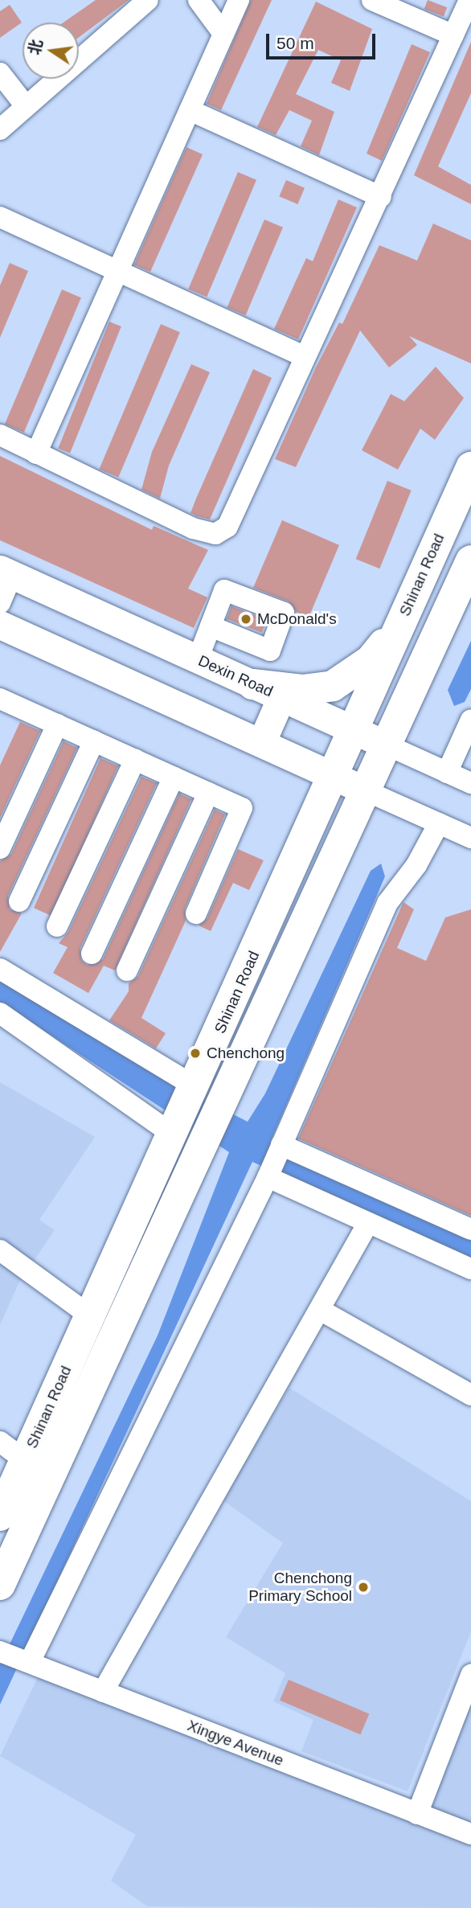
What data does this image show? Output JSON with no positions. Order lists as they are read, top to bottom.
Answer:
{
  "streets": {
    "highway": ["Shinan Road"],
    "main road": ["Dexin Road"],
    "street": ["Xingye Avenue"]
  },
  "crossings": [
    ["Shinan Road", "Dexin Road"]
  ],
  "places": ["McDonald's", "Chenchong", "Chenchong Primary School"],
  "scale_bar": "50 m",
  "north": "left"
}
